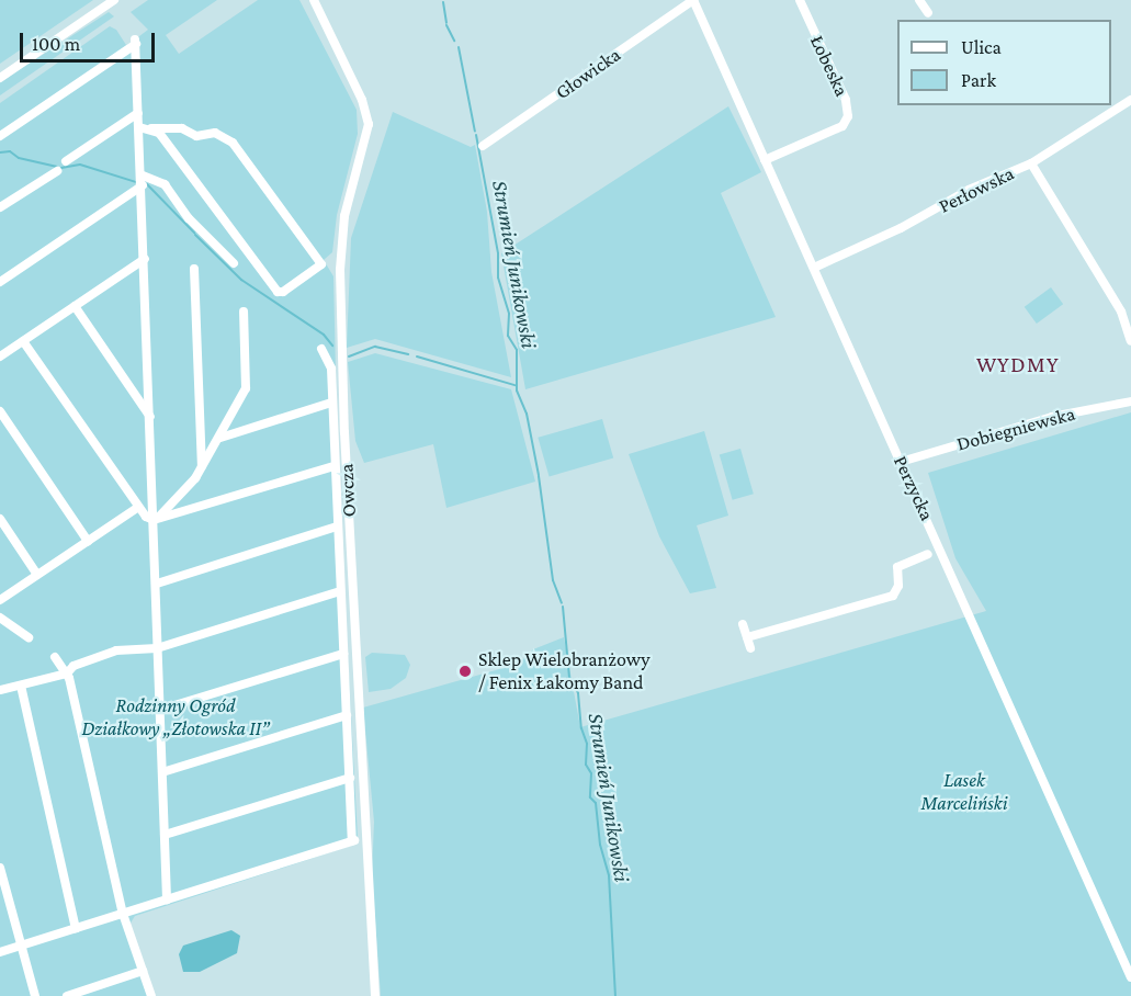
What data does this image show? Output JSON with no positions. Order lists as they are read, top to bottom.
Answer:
{
  "streets": {
    "street": [
      "Łobeska",
      "Głowicka",
      "Perłowska",
      "Dobiegniewska",
      "Perzycka",
      "Owcza"
    ]
  },
  "crossings": [
    ["Łobeska", "Perzycka"],
    ["Głowicka", "Perzycka"],
    ["Perłowska", "Perzycka"],
    ["Dobiegniewska", "Perzycka"]
  ],
  "districts": ["WYDMY"],
  "water": ["Strumień Junikowski"],
  "parks": ["Rodzinny Ogród Działkowy „Złotowska II”", "Lasek Marceliński"],
  "places": ["Sklep Wielobranżowy / Fenix Łakomy Band"],
  "legend": ["Ulica", "Park"],
  "scale_bar": "100 m"
}
